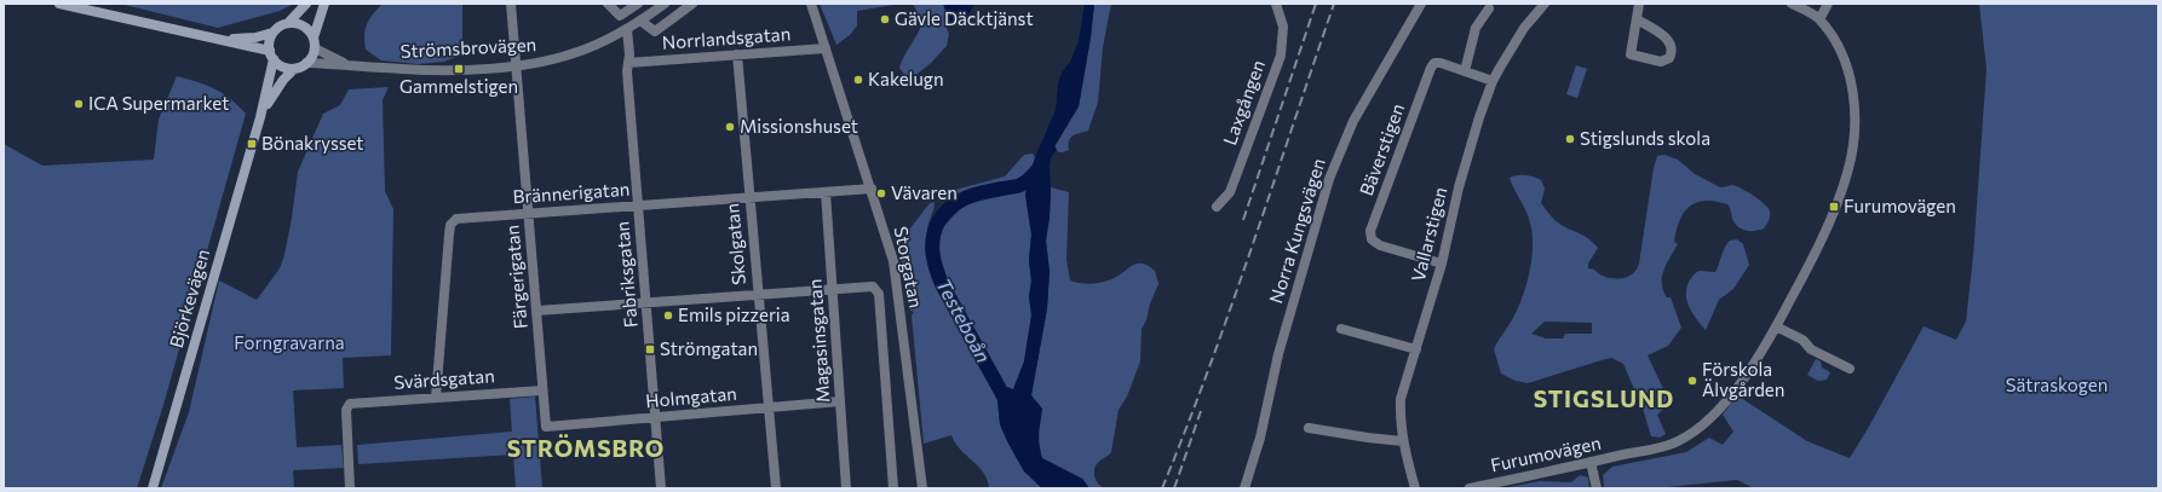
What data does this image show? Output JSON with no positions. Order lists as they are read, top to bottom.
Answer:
{
  "streets": {
    "main road": ["Björkevägen"],
    "street": [
      "Norrlandsgatan",
      "Strömsbrovägen",
      "Laxgången",
      "Bäverstigen",
      "Brännerigatan",
      "Norra Kungsvägen",
      "Vallarstigen",
      "Skolgatan",
      "Storgatan",
      "Fabriksgatan",
      "Färgerigatan",
      "Magasinsgatan",
      "Svärdsgatan",
      "Holmgatan",
      "Furumovägen"
    ]
  },
  "crossings": [
    ["Norrlandsgatan", "Skolgatan"],
    ["Norrlandsgatan", "Storgatan"],
    ["Norrlandsgatan", "Fabriksgatan"],
    ["Strömsbrovägen", "Fabriksgatan"],
    ["Strömsbrovägen", "Färgerigatan"],
    ["Strömsbrovägen", "Björkevägen"],
    ["Bäverstigen", "Vallarstigen"],
    ["Brännerigatan", "Skolgatan"],
    ["Brännerigatan", "Storgatan"],
    ["Brännerigatan", "Fabriksgatan"],
    ["Brännerigatan", "Färgerigatan"],
    ["Brännerigatan", "Magasinsgatan"],
    ["Brännerigatan", "Svärdsgatan"],
    ["Skolgatan", "Holmgatan"],
    ["Fabriksgatan", "Holmgatan"],
    ["Färgerigatan", "Svärdsgatan"],
    ["Färgerigatan", "Holmgatan"],
    ["Magasinsgatan", "Holmgatan"]
  ],
  "districts": ["STIGSLUND", "STRÖMSBRO"],
  "water": ["Testeboån"],
  "parks": ["Forngravarna", "Sätraskogen"],
  "places": {
    "other": [
      "Gävle Däcktjänst",
      "Kakelugn",
      "ICA Supermarket",
      "Missionshuset",
      "Stigslunds skola",
      "Vävaren",
      "Emils pizzeria",
      "Förskola Älvgården"
    ],
    "transit": [
      "Gammelstigen",
      "Bönakrysset",
      "Furumovägen",
      "Strömgatan"
    ]
  }
}
